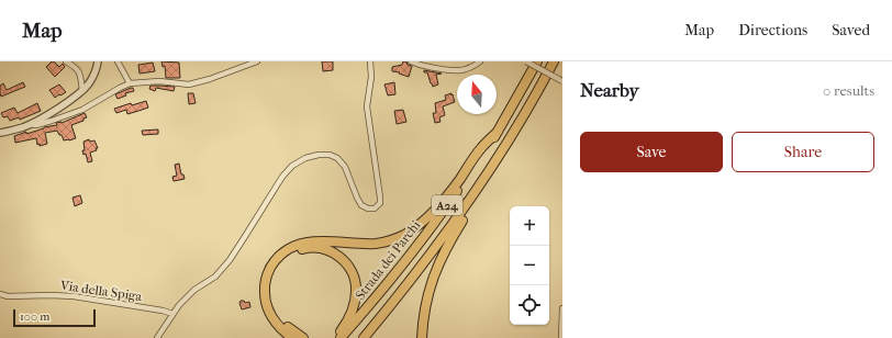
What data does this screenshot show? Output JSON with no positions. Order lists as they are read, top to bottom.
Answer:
{
  "streets": {
    "highway": ["A24", "Strada dei Parchi"],
    "street": ["Via della Spiga"]
  },
  "scale_bar": "100 m",
  "north": "top",
  "page": {
    "header": "Map",
    "nav": ["Map", "Directions", "Saved"],
    "heading": ["Nearby", "0 results"],
    "buttons": ["Save", "Share"],
    "map_buttons": ["+", "−"],
    "scale": "100 m"
  }
}
